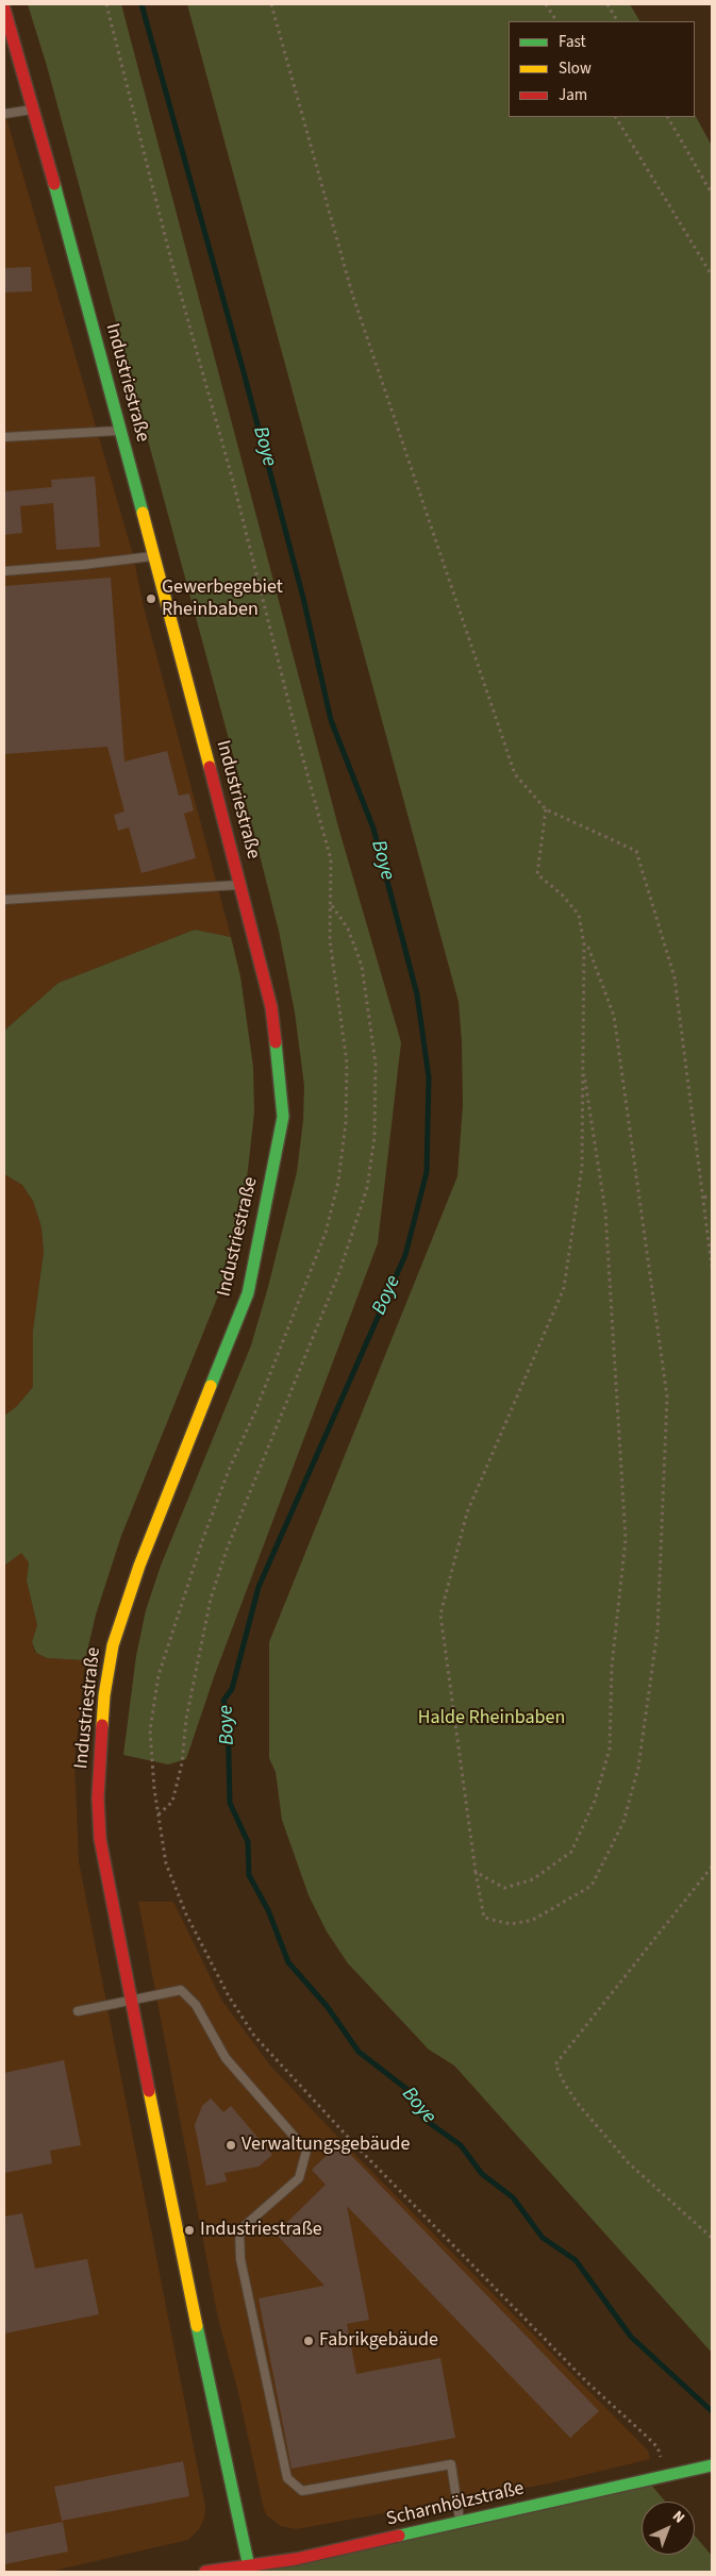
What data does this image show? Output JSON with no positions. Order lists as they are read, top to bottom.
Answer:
{
  "streets": {
    "street": ["Industriestraße", "Scharnhölzstraße"]
  },
  "crossings": [
    ["Industriestraße", "Scharnhölzstraße"]
  ],
  "water": ["Boye"],
  "parks": ["Halde Rheinbaben"],
  "places": [
    "Gewerbegebiet Rheinbaben",
    "Verwaltungsgebäude",
    "Industriestraße",
    "Fabrikgebäude"
  ],
  "legend": ["Fast", "Slow", "Jam"],
  "north": "top right"
}
